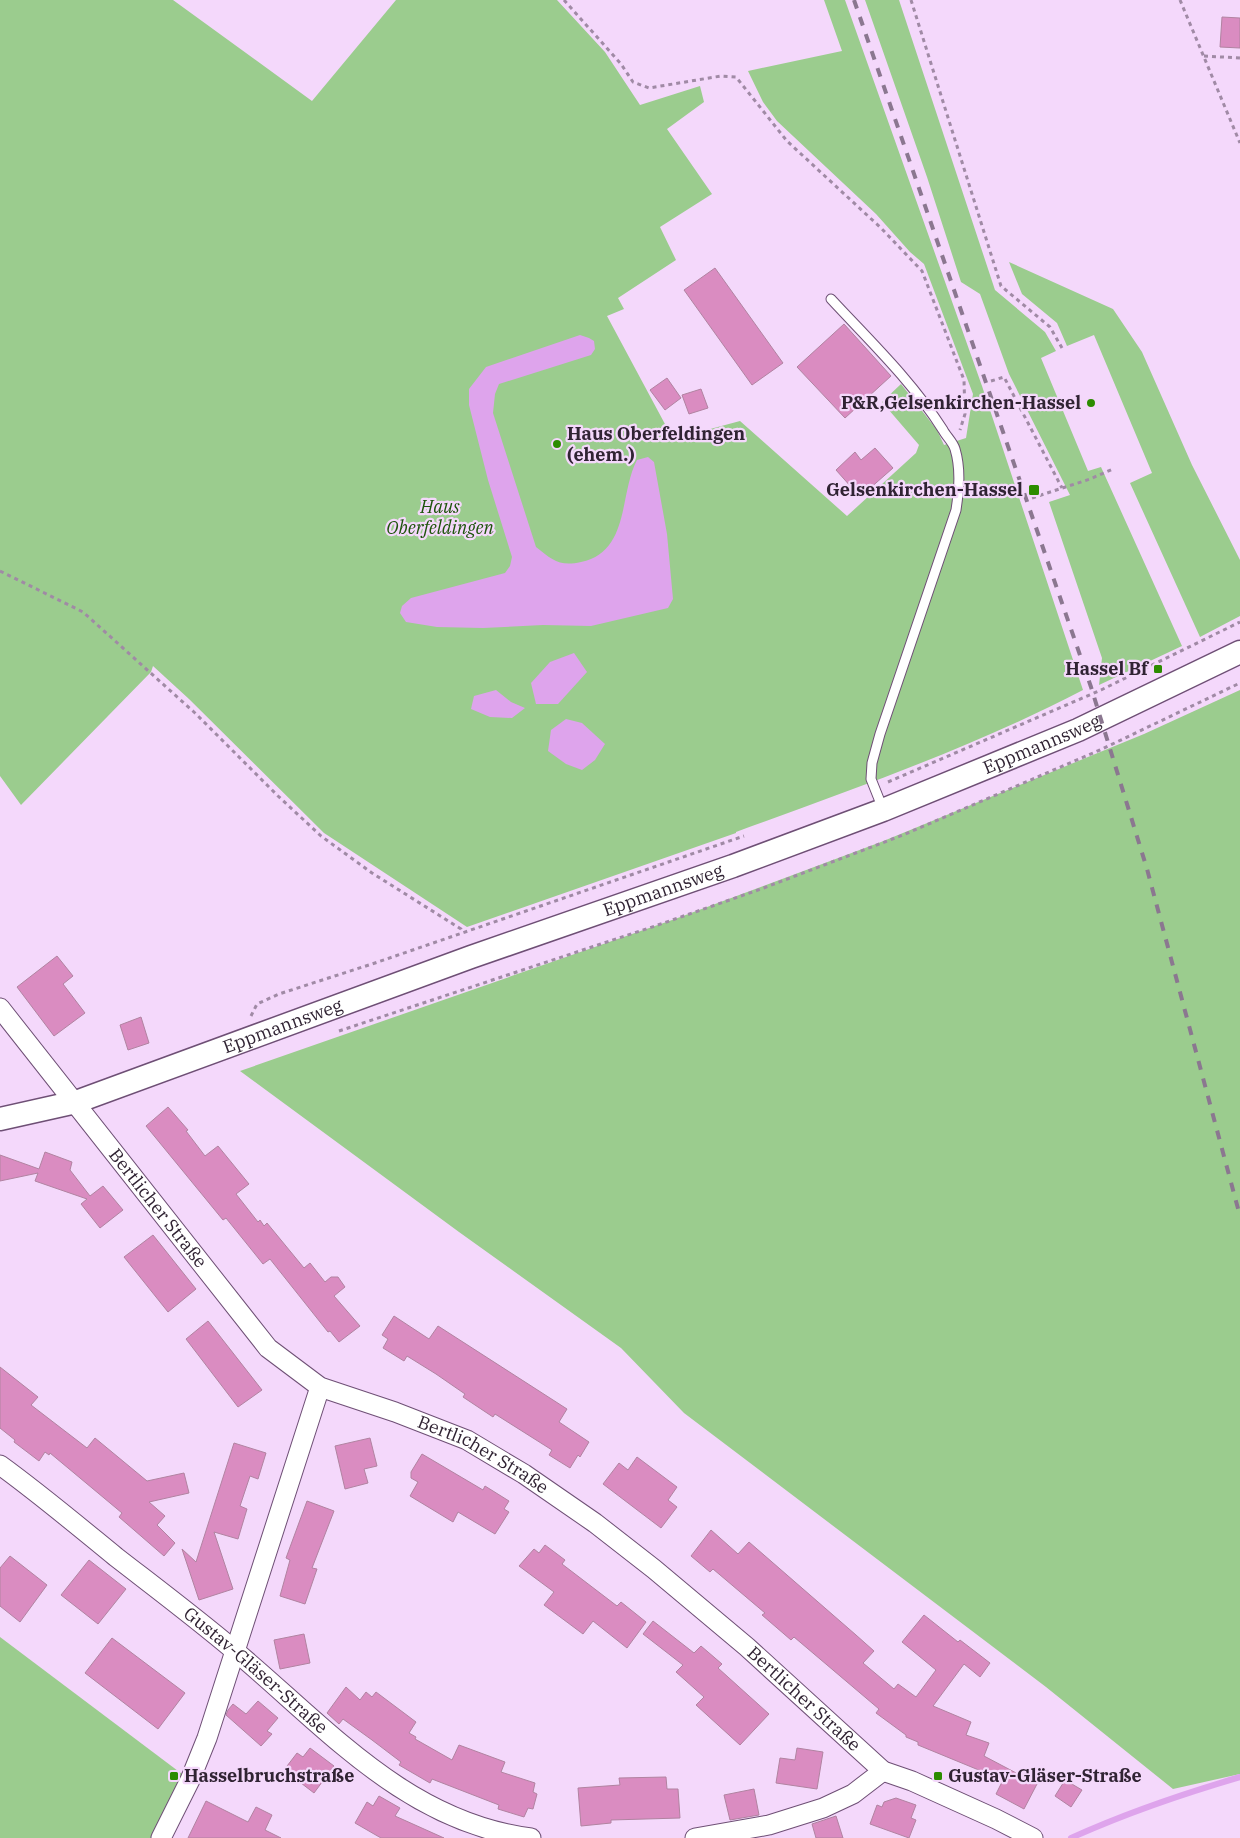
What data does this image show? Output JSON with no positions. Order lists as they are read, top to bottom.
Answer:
{
  "streets": {
    "street": ["Eppmannsweg", "Bertlicher Straße", "Gustav-Gläser-Straße"]
  },
  "crossings": [
    ["Eppmannsweg", "Bertlicher Straße"]
  ],
  "parks": ["Haus Oberfeldingen"],
  "places": {
    "other": ["P&R,Gelsenkirchen-Hassel", "Haus Oberfeldingen (ehem.)"],
    "transit": [
      "Gelsenkirchen-Hassel",
      "Hassel Bf",
      "Hasselbruchstraße",
      "Gustav-Gläser-Straße"
    ]
  }
}
